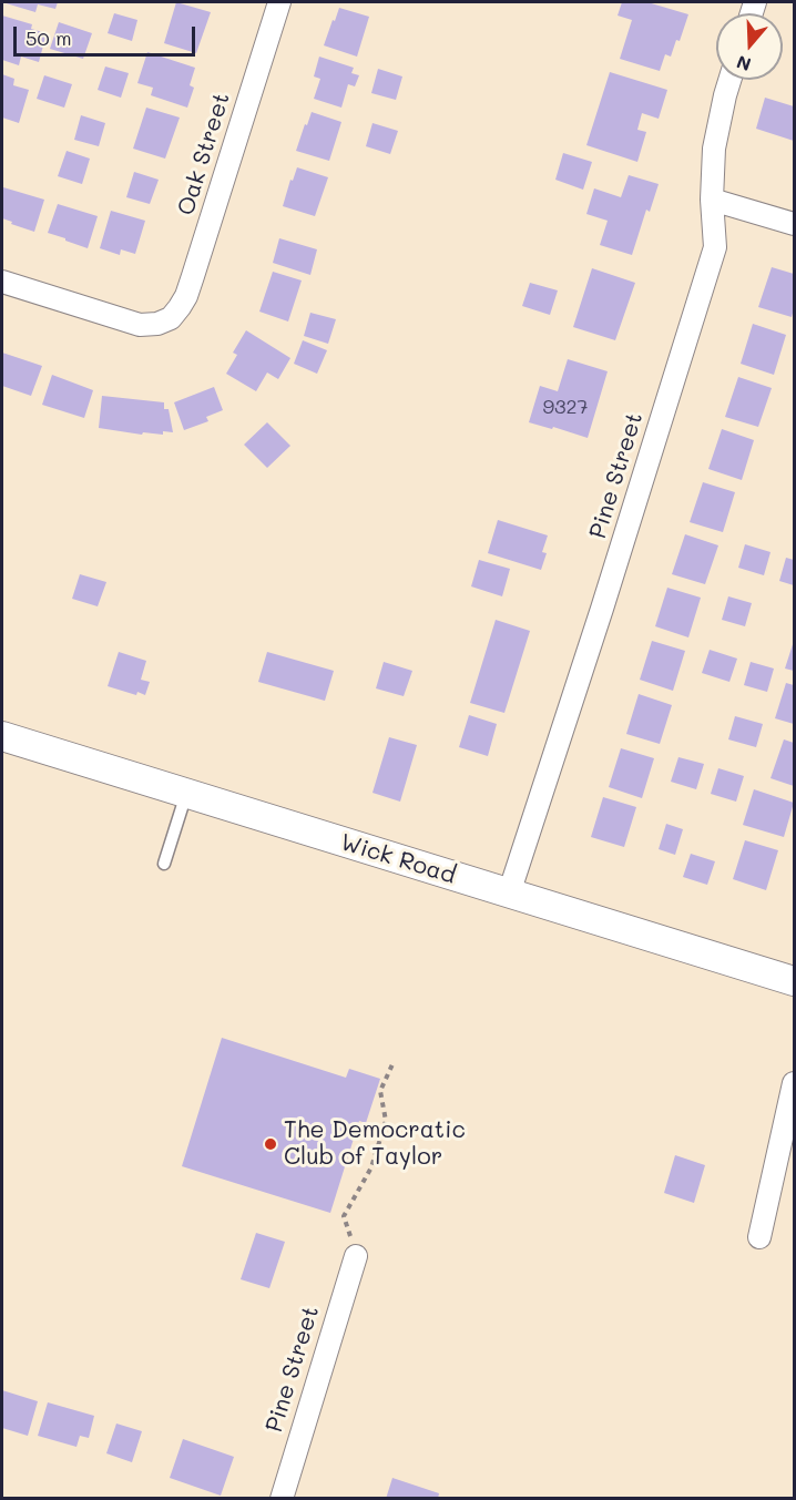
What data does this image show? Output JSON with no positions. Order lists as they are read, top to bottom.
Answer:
{
  "streets": {
    "street": ["Oak Street", "Pine Street", "Wick Road"]
  },
  "crossings": [
    ["Pine Street", "Wick Road"]
  ],
  "places": ["The Democratic Club of Taylor"],
  "house_numbers": ["9327"],
  "scale_bar": "50 m",
  "north": "bottom"
}
